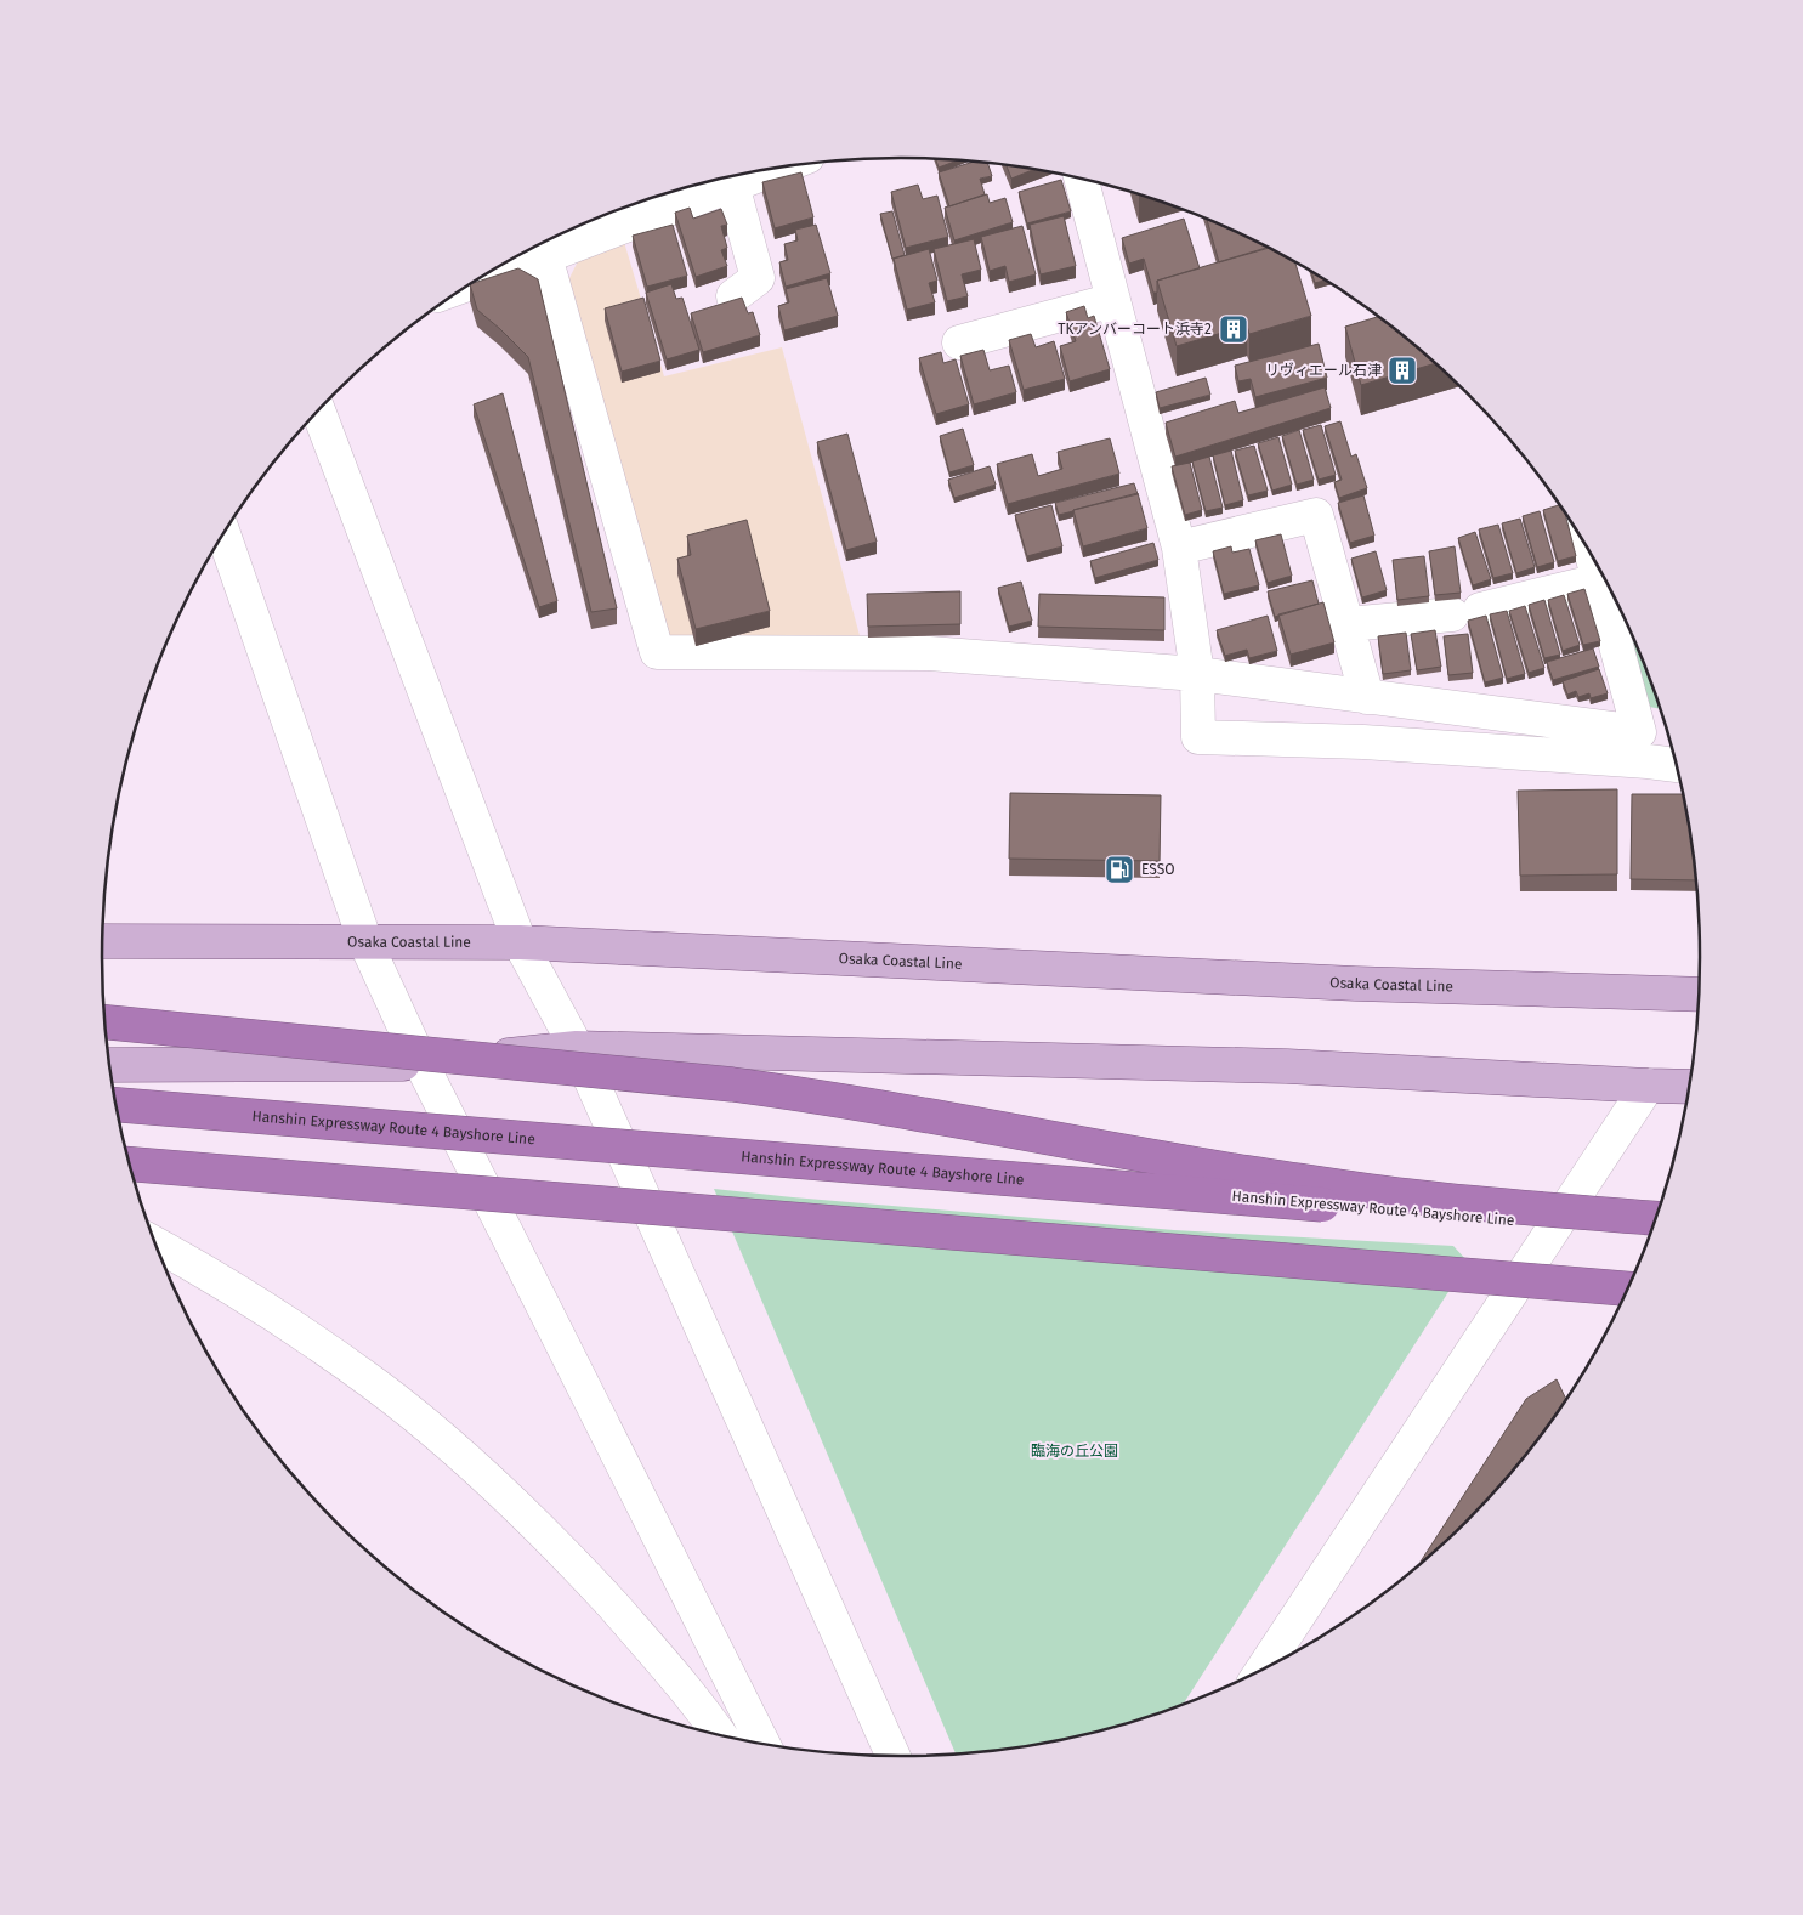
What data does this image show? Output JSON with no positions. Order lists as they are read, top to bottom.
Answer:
{
  "streets": {
    "highway": ["Hanshin Expressway Route 4 Bayshore Line"],
    "main road": ["Osaka Coastal Line"]
  },
  "parks": ["臨海の丘公園"],
  "places": {
    "building": ["TKアンバーコート浜寺2", "リヴィエール石津"],
    "fuel station": ["ESSO"]
  }
}
